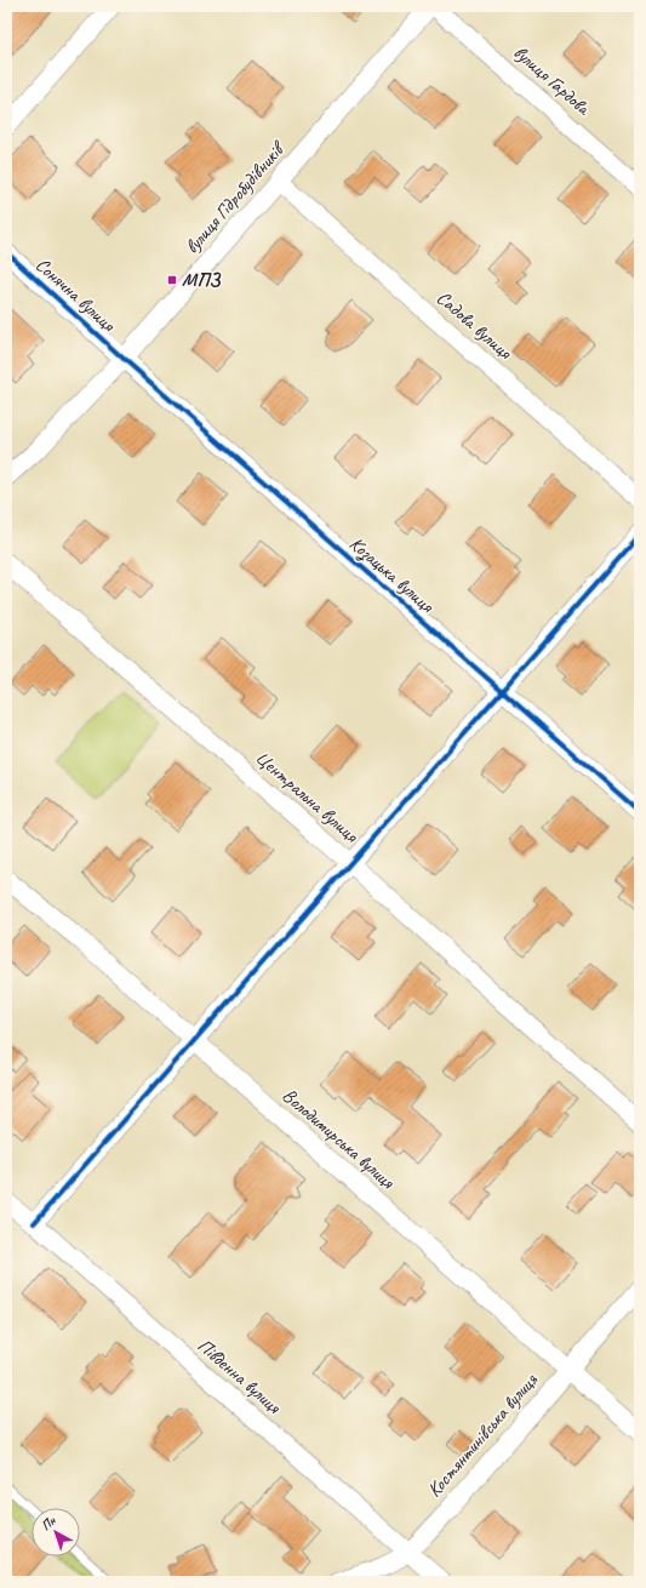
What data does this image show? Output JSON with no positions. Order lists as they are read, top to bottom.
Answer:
{
  "streets": {
    "street": [
      "вулиця Гардова",
      "вулиця Гідробудівників",
      "Сонячна вулиця",
      "Садова вулиця",
      "Козацька вулиця",
      "Центральна вулиця",
      "Володимирська вулиця",
      "Південна вулиця",
      "Костянтинівська вулиця"
    ]
  },
  "crossings": [
    ["вулиця Гардова", "вулиця Гідробудівників"],
    ["вулиця Гідробудівників", "Сонячна вулиця"],
    ["вулиця Гідробудівників", "Садова вулиця"],
    ["вулиця Гідробудівників", "Козацька вулиця"],
    ["Сонячна вулиця", "Козацька вулиця"],
    ["Володимирська вулиця", "Костянтинівська вулиця"],
    ["Південна вулиця", "Костянтинівська вулиця"]
  ],
  "places": {
    "transit": ["МПЗ"]
  },
  "north": "top left"
}
